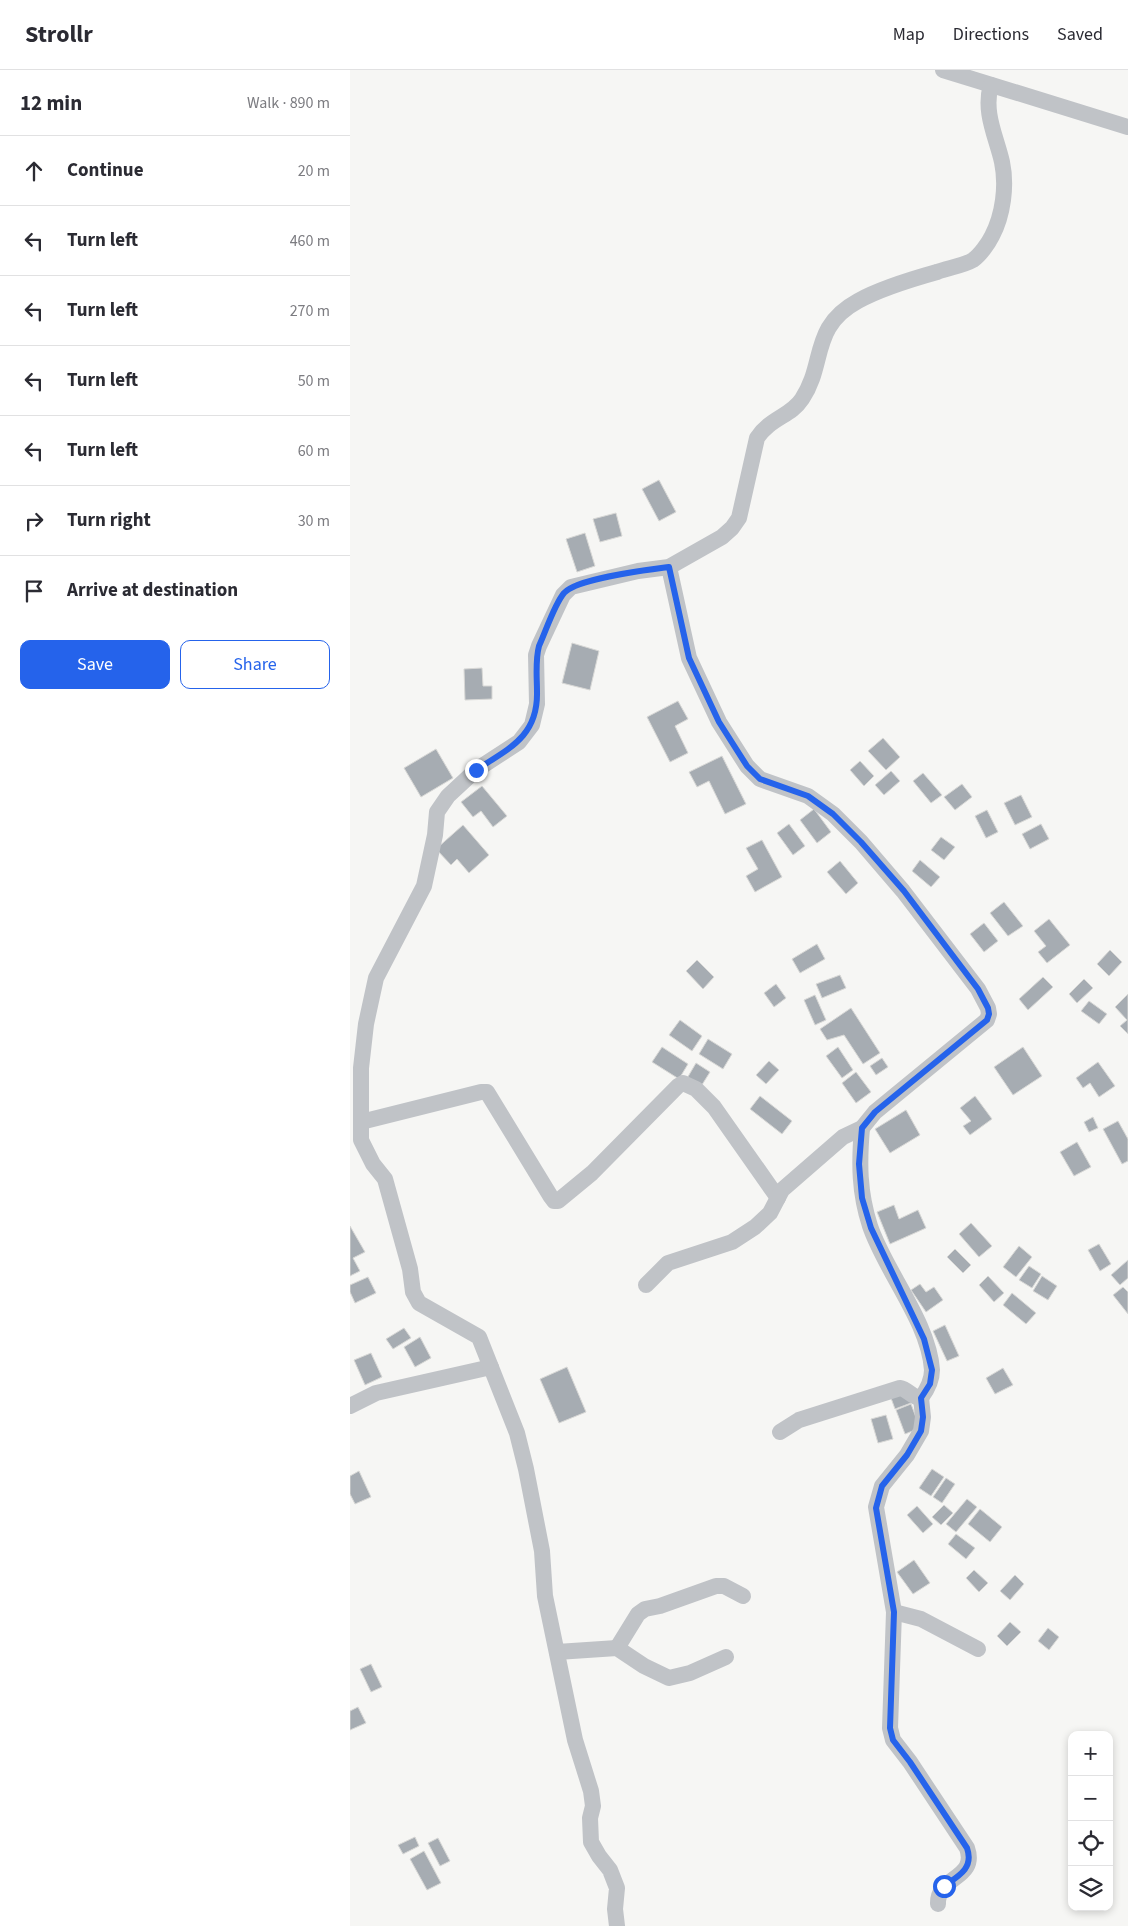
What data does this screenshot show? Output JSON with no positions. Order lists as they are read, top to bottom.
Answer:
{
  "page": {
    "header": "Strollr",
    "nav": ["Map", "Directions", "Saved"],
    "heading": ["12 min", "Walk · 890 m"],
    "list": [
      ["Continue", "20 m"],
      ["Turn left", "460 m"],
      ["Turn left", "270 m"],
      ["Turn left", "50 m"],
      ["Turn left", "60 m"],
      ["Turn right", "30 m"],
      "Arrive at destination"
    ],
    "buttons": ["Save", "Share"],
    "map_buttons": ["+", "−"]
  }
}
